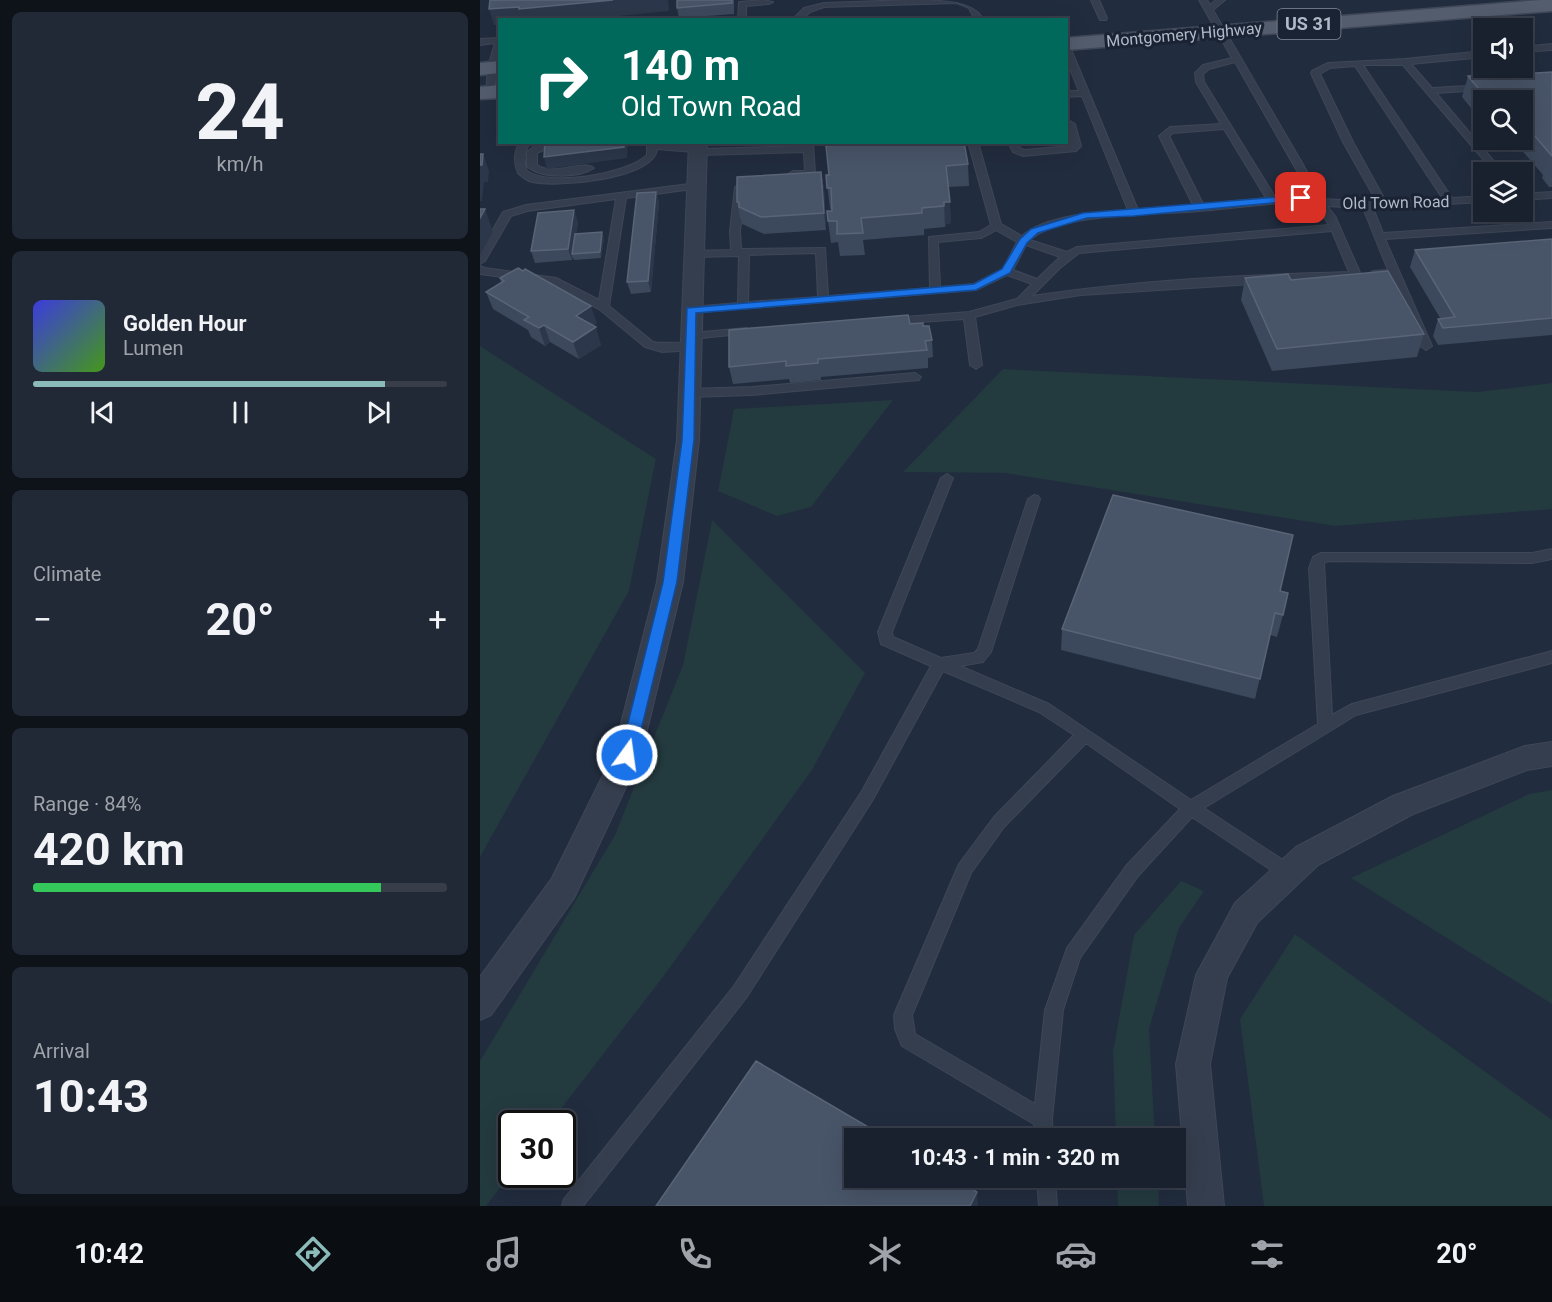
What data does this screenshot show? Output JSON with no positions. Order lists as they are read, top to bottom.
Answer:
{
  "streets": {
    "main road": ["US 31", "Montgomery Highway"],
    "lane": ["Old Town Road"]
  },
  "page": {
    "tile": [
      ["24", "km/h"],
      "Climate",
      ["Range · 84%", "420 km"],
      ["Arrival", "10:43"]
    ],
    "turn": ["140 m", "Old Town Road"],
    "song": ["Golden Hour", "Lumen"],
    "heat": ["−", "20°", "+"],
    "limit": "30",
    "trip": "10:43 · 1 min · 320 m",
    "tabs": ["10:42", "20°"]
  }
}
